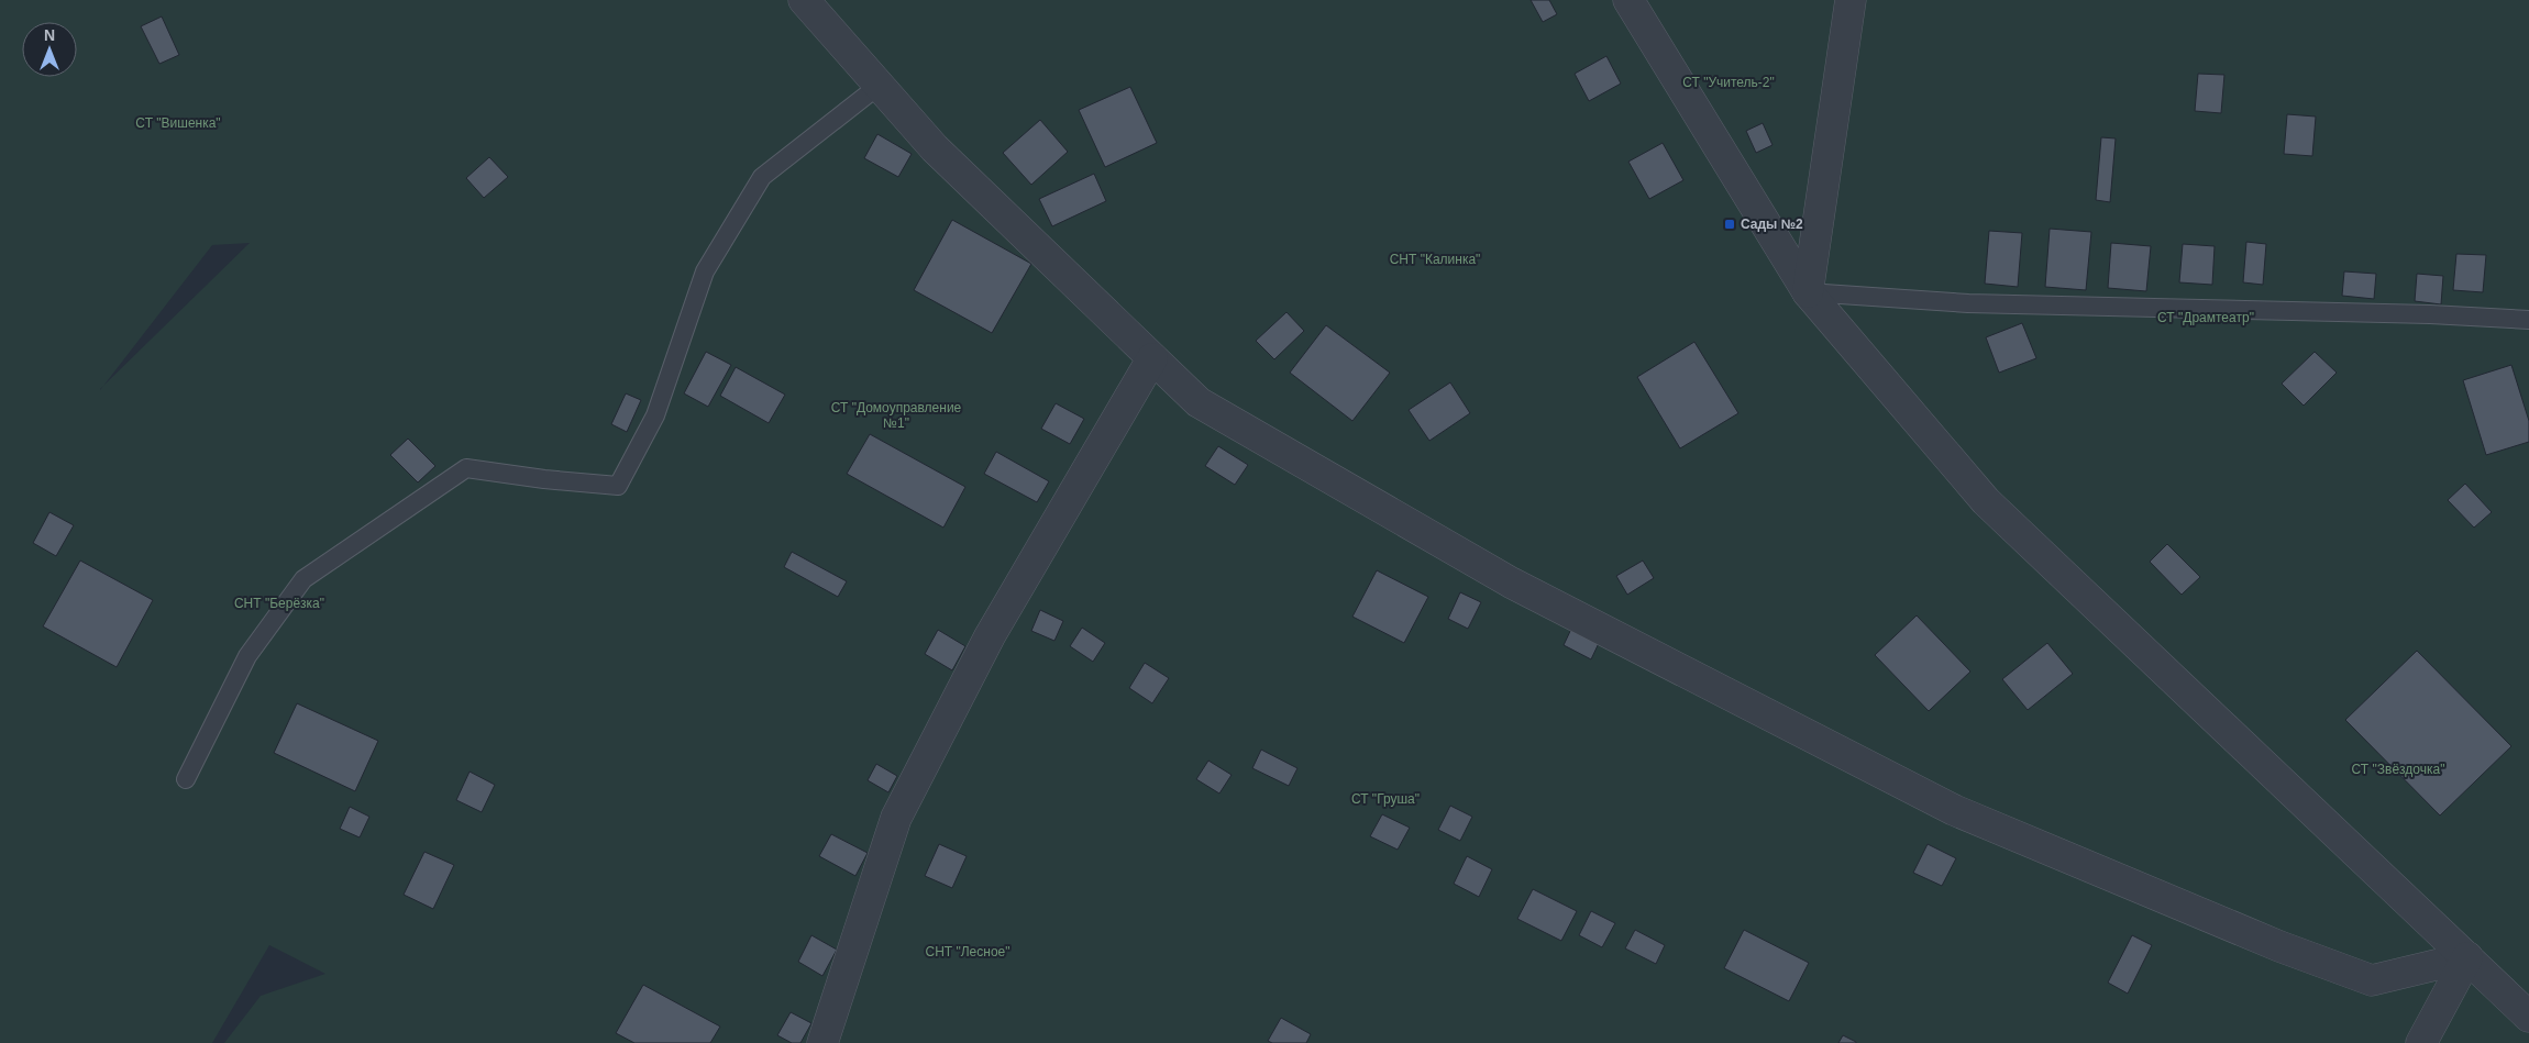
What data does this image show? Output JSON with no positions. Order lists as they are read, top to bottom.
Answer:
{
  "parks": [
    "СТ \"Учитель-2\"",
    "СТ \"Вишенка\"",
    "СНТ \"Калинка\"",
    "СТ \"Драмтеатр\"",
    "СТ \"Домоуправление №1\"",
    "СНТ \"Берёзка\"",
    "СТ \"Звёздочка\"",
    "СТ \"Груша\"",
    "СНТ \"Лесное\""
  ],
  "places": {
    "transit": ["Сады №2"]
  },
  "north": "top"
}
